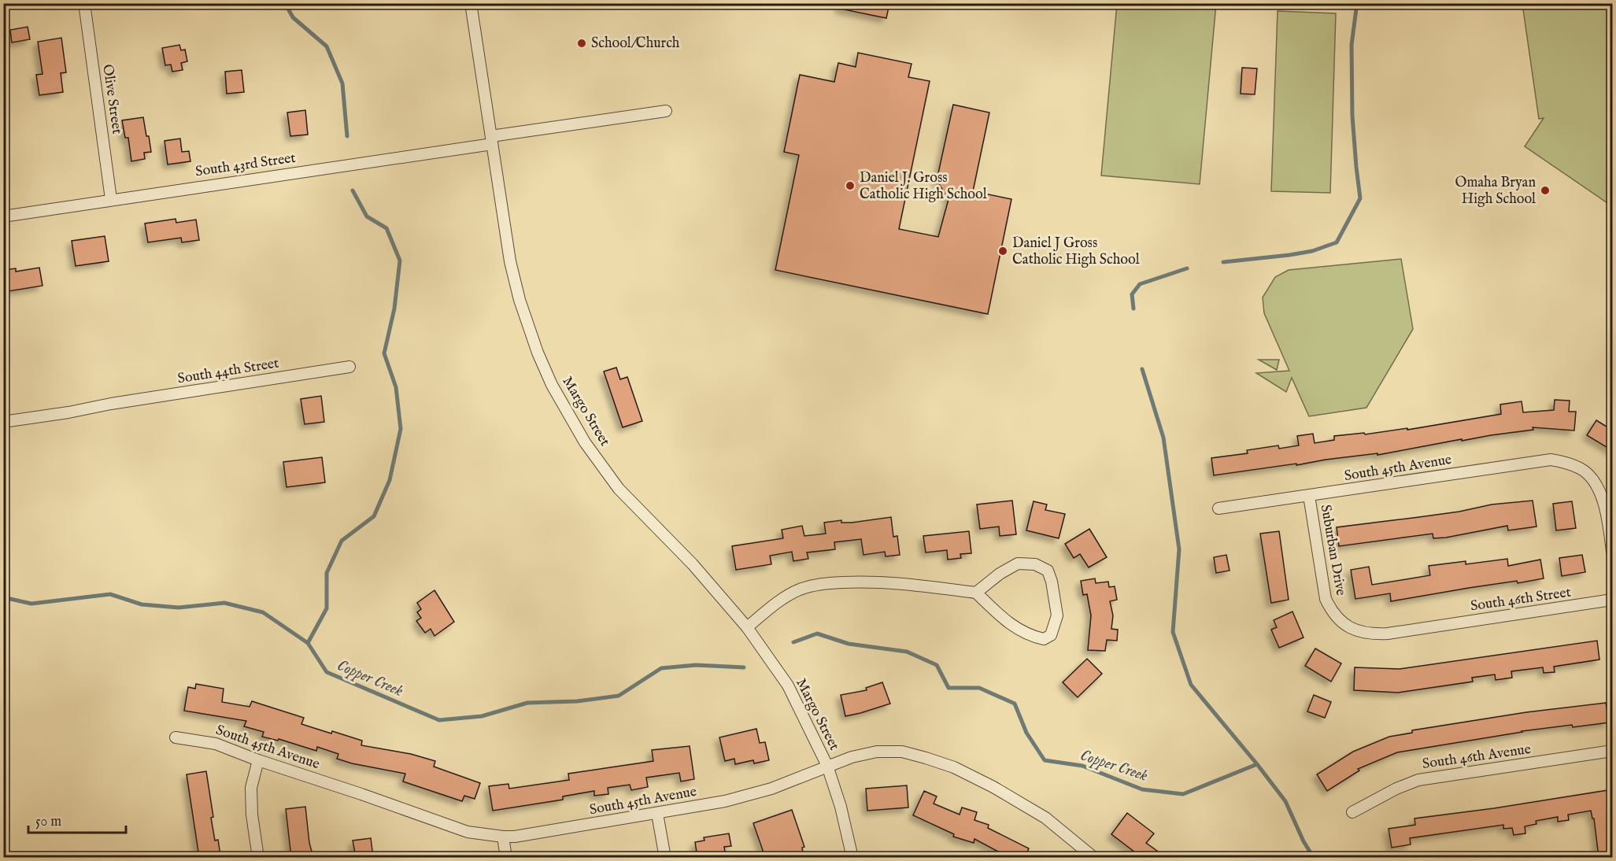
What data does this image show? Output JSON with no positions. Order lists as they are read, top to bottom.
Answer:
{
  "streets": {
    "street": [
      "Olive Street",
      "South 43rd Street",
      "South 44th Street",
      "Margo Street",
      "South 45th Avenue",
      "Suburban Drive",
      "South 46th Street",
      "South 46th Avenue"
    ]
  },
  "crossings": [
    ["Olive Street", "South 43rd Street"],
    ["South 43rd Street", "Margo Street"],
    ["Margo Street", "South 45th Avenue"],
    ["South 45th Avenue", "Suburban Drive"],
    ["Suburban Drive", "South 46th Street"]
  ],
  "water": ["Copper Creek"],
  "places": [
    "School/Church",
    "Daniel J. Gross Catholic High School",
    "Omaha Bryan High School",
    "Daniel J Gross Catholic High School"
  ],
  "scale_bar": "50 m"
}
